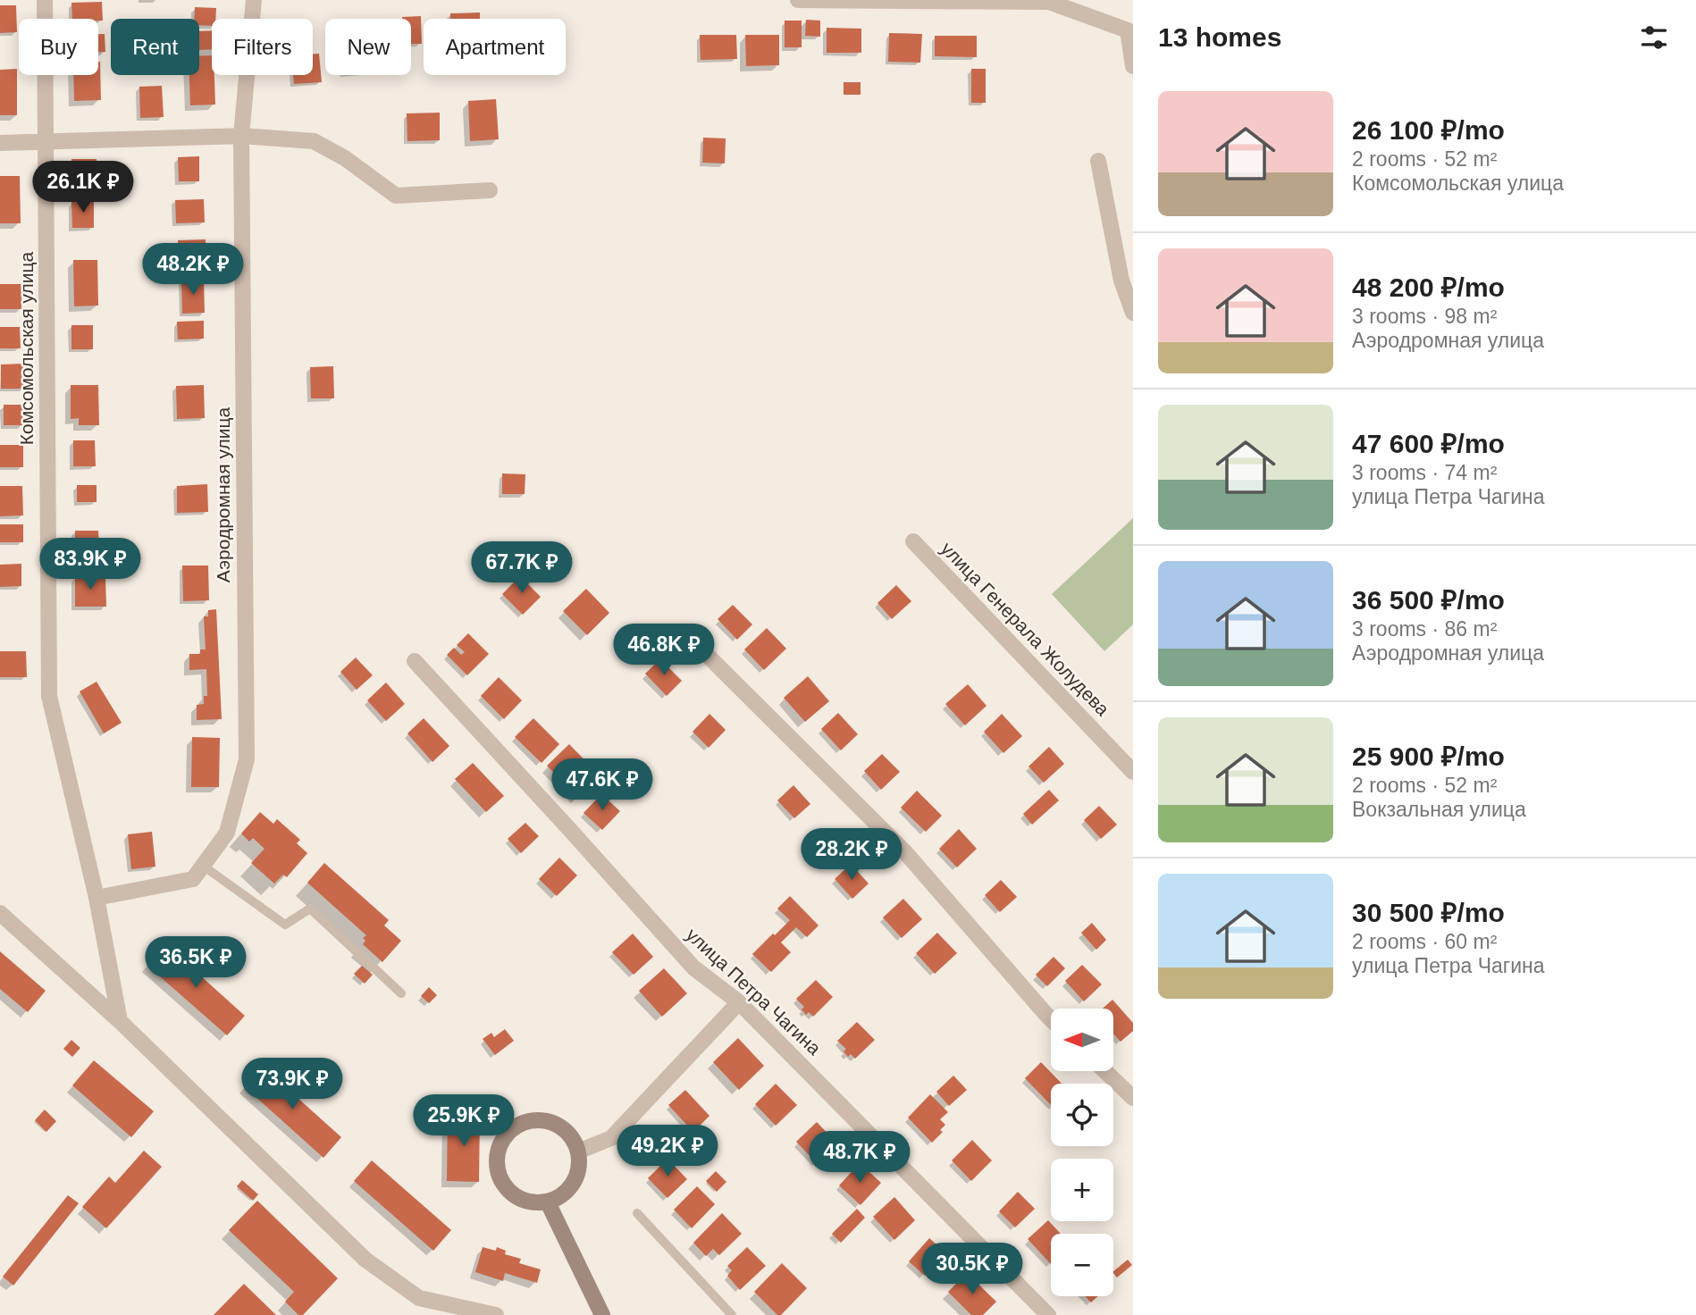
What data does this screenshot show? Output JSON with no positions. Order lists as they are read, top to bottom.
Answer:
{
  "streets": {
    "street": [
      "Комсомольская улица",
      "Аэродромная улица",
      "улица Генерала Жолудева",
      "улица Петра Чагина"
    ]
  },
  "crossings": [
    ["Комсомольская улица", "Аэродромная улица"]
  ],
  "north": "left",
  "page": {
    "heading": "13 homes",
    "chip": [
      "Buy",
      "Rent",
      "Filters",
      "New",
      "Apartment"
    ],
    "list": [
      {
        "name": "26 100 ₽/mo",
        "note": "2 rooms · 52 m² · Комсомольская улица"
      },
      {
        "name": "48 200 ₽/mo",
        "note": "3 rooms · 98 m² · Аэродромная улица"
      },
      {
        "name": "47 600 ₽/mo",
        "note": "3 rooms · 74 m² · улица Петра Чагина"
      },
      {
        "name": "36 500 ₽/mo",
        "note": "3 rooms · 86 m² · Аэродромная улица"
      },
      {
        "name": "25 900 ₽/mo",
        "note": "2 rooms · 52 m² · Вокзальная улица"
      },
      {
        "name": "30 500 ₽/mo",
        "note": "2 rooms · 60 m² · улица Петра Чагина"
      }
    ],
    "price": [
      "26.1K ₽",
      "48.2K ₽",
      "83.9K ₽",
      "67.7K ₽",
      "46.8K ₽",
      "47.6K ₽",
      "28.2K ₽",
      "36.5K ₽",
      "73.9K ₽",
      "25.9K ₽",
      "49.2K ₽",
      "48.7K ₽",
      "30.5K ₽"
    ],
    "map_buttons": ["+", "−"]
  }
}
